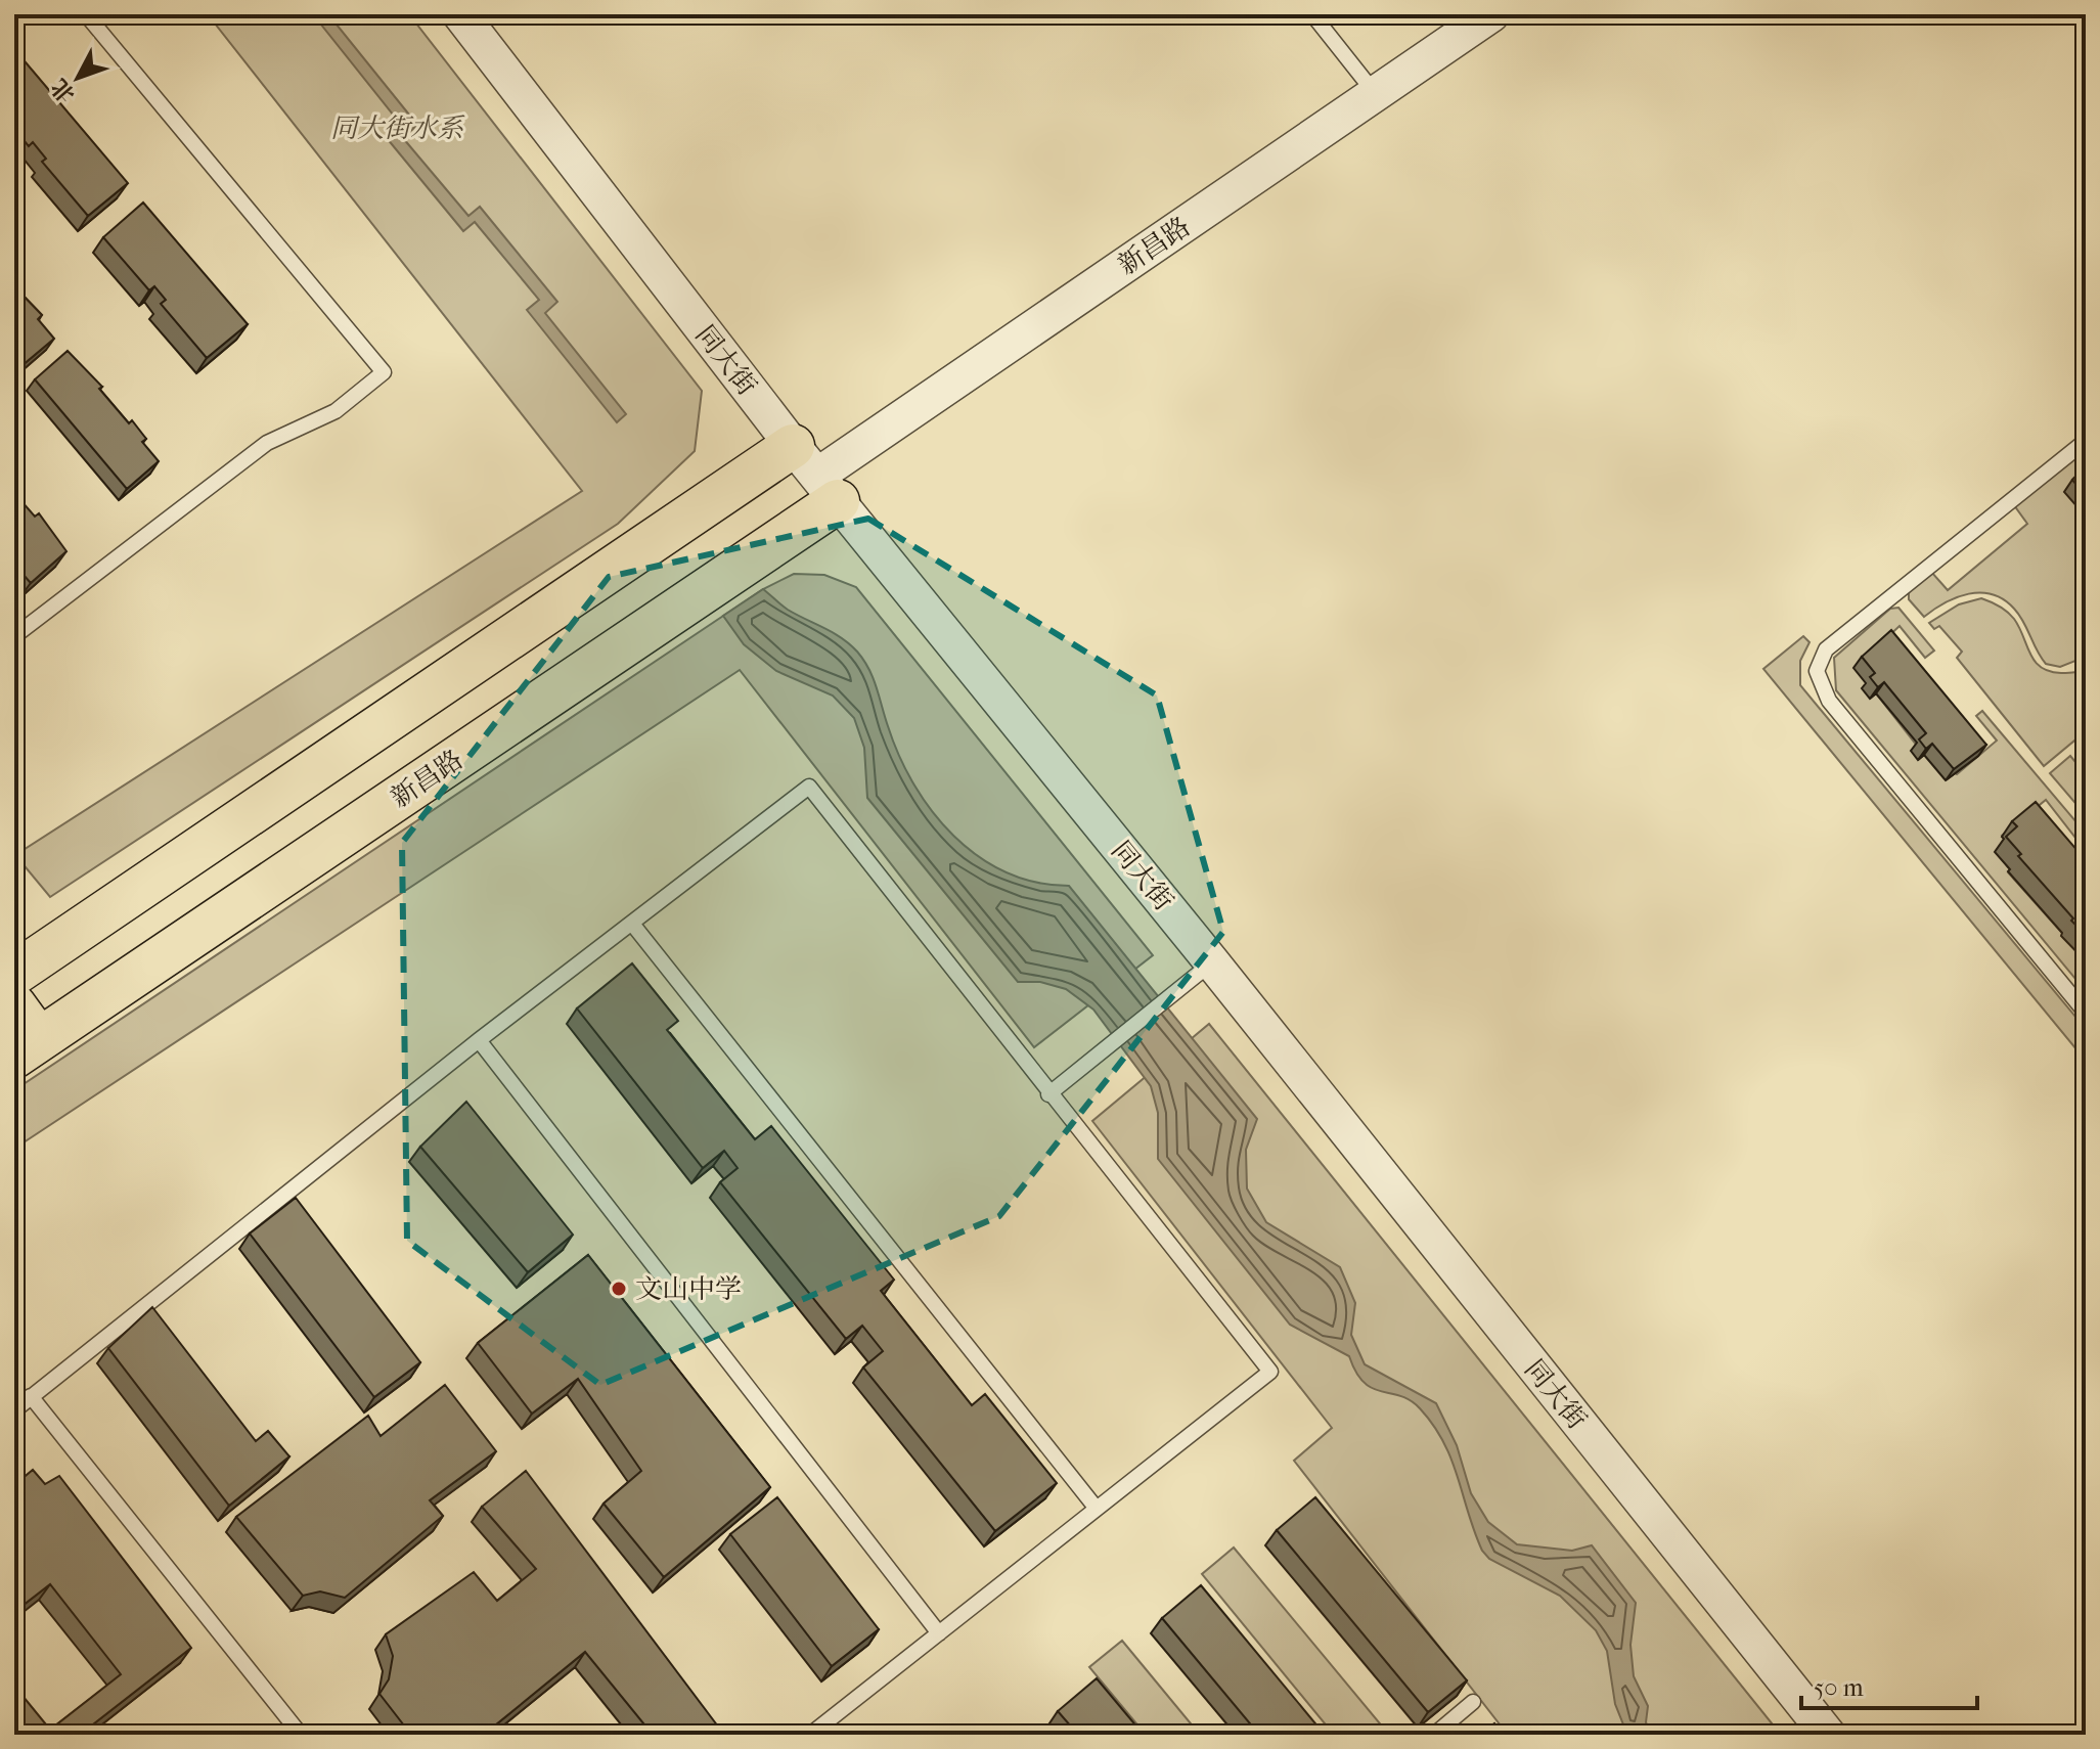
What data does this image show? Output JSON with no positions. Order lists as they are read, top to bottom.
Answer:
{
  "streets": {
    "main road": ["新昌路"],
    "street": ["同大街"]
  },
  "crossings": [
    ["新昌路", "同大街"]
  ],
  "parks": ["同大街水系"],
  "places": ["文山中学"],
  "scale_bar": "50 m",
  "north": "bottom left"
}
